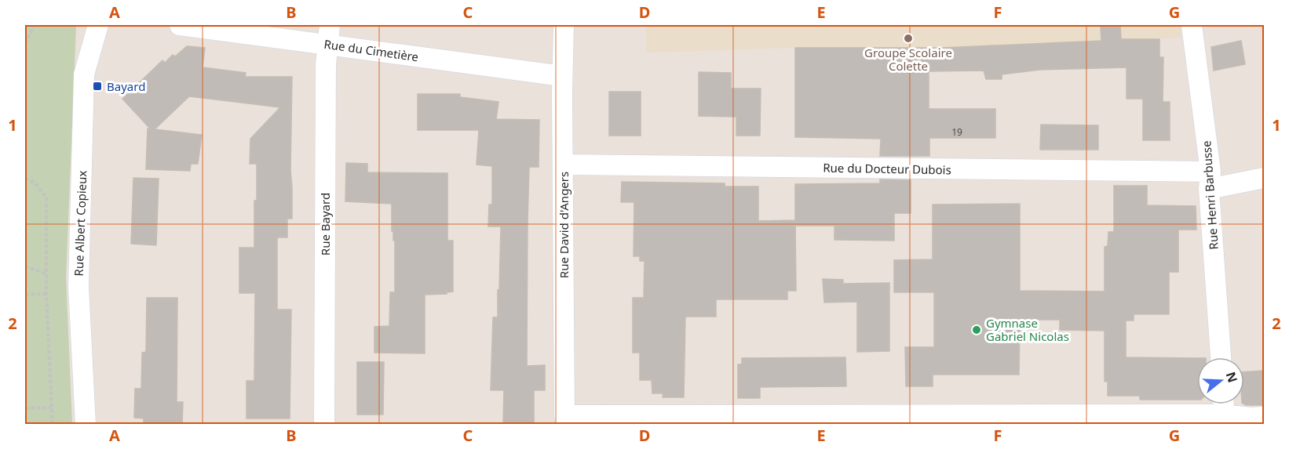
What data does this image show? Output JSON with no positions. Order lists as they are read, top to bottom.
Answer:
{
  "streets": {
    "street": [
      "Rue du Cimetière",
      "Rue du Docteur Dubois",
      "Rue Henri Barbusse",
      "Rue Albert Copieux",
      "Rue Bayard",
      "Rue David d'Angers"
    ]
  },
  "crossings": [
    ["Rue du Cimetière", "Rue Bayard"],
    ["Rue du Cimetière", "Rue David d'Angers"],
    ["Rue du Docteur Dubois", "Rue Henri Barbusse"],
    ["Rue du Docteur Dubois", "Rue David d'Angers"]
  ],
  "places": {
    "other": ["Groupe Scolaire Colette", "Gymnase Gabriel Nicolas"],
    "transit": ["Bayard"]
  },
  "house_numbers": ["19"],
  "north": "right",
  "grid": {
    "columns": [
      "A",
      "B",
      "C",
      "D",
      "E",
      "F",
      "G"
    ],
    "rows": ["1", "2"]
  }
}
